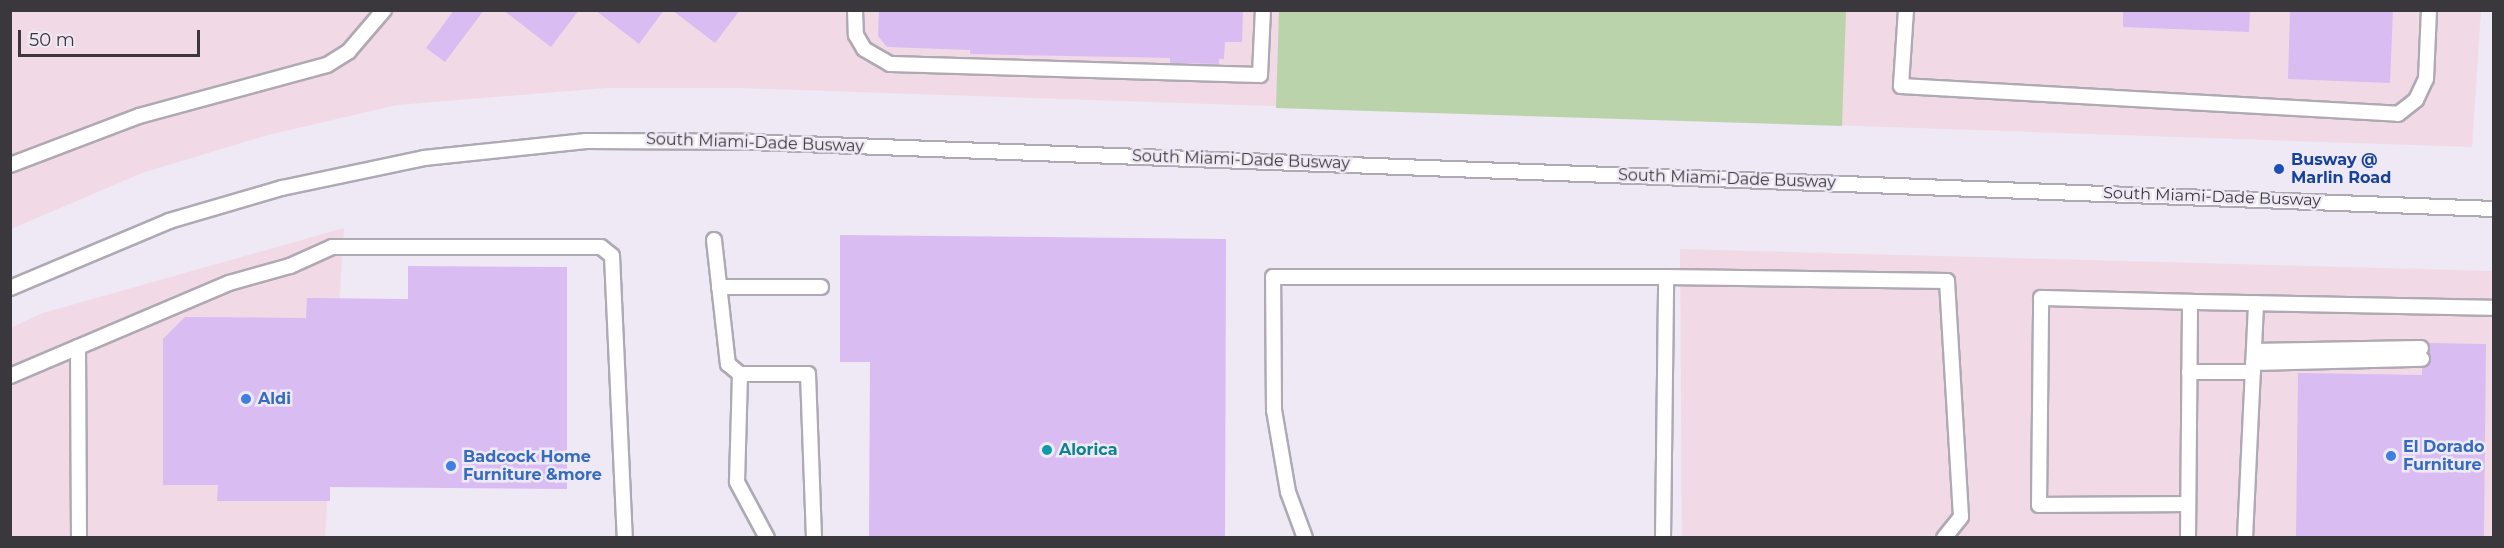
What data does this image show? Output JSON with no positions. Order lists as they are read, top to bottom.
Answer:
{
  "streets": {
    "lane": ["South Miami-Dade Busway"]
  },
  "places": [
    "Busway @ Marlin Road",
    "Aldi",
    "Alorica",
    "El Dorado Furniture",
    "Badcock Home Furniture &more"
  ],
  "scale_bar": "50 m"
}
